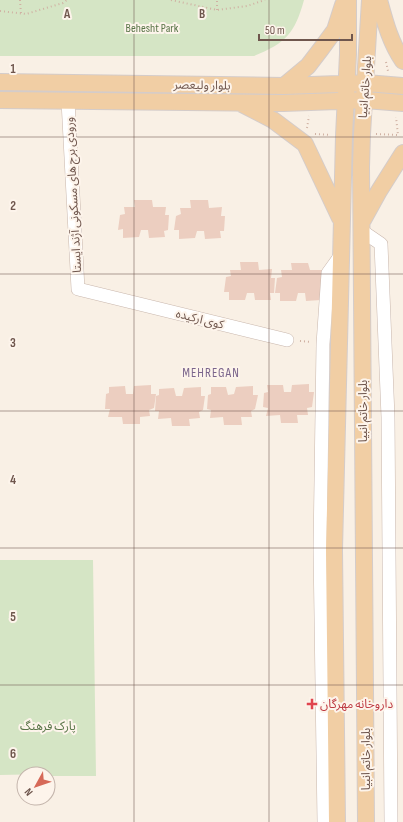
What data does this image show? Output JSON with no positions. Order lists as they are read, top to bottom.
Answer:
{
  "streets": {
    "main road": ["بلوار ولیعصر", "بلوار خاتم انبیا"],
    "street": ["ورودی برج های مسکونی آژند ایستا", "کوی ارکیده"]
  },
  "crossings": [
    ["بلوار ولیعصر", "بلوار خاتم انبیا"],
    ["بلوار ولیعصر", "ورودی برج های مسکونی آژند ایستا"],
    ["ورودی برج های مسکونی آژند ایستا", "کوی ارکیده"]
  ],
  "districts": ["MEHREGAN"],
  "parks": ["Behesht Park", "پارک فرهنگ"],
  "places": {
    "health": ["داروخانه مهرگان"]
  },
  "scale_bar": "50 m",
  "north": "bottom left",
  "grid": {
    "columns": ["A", "B"],
    "rows": [
      "1",
      "2",
      "3",
      "4",
      "5",
      "6"
    ]
  }
}
